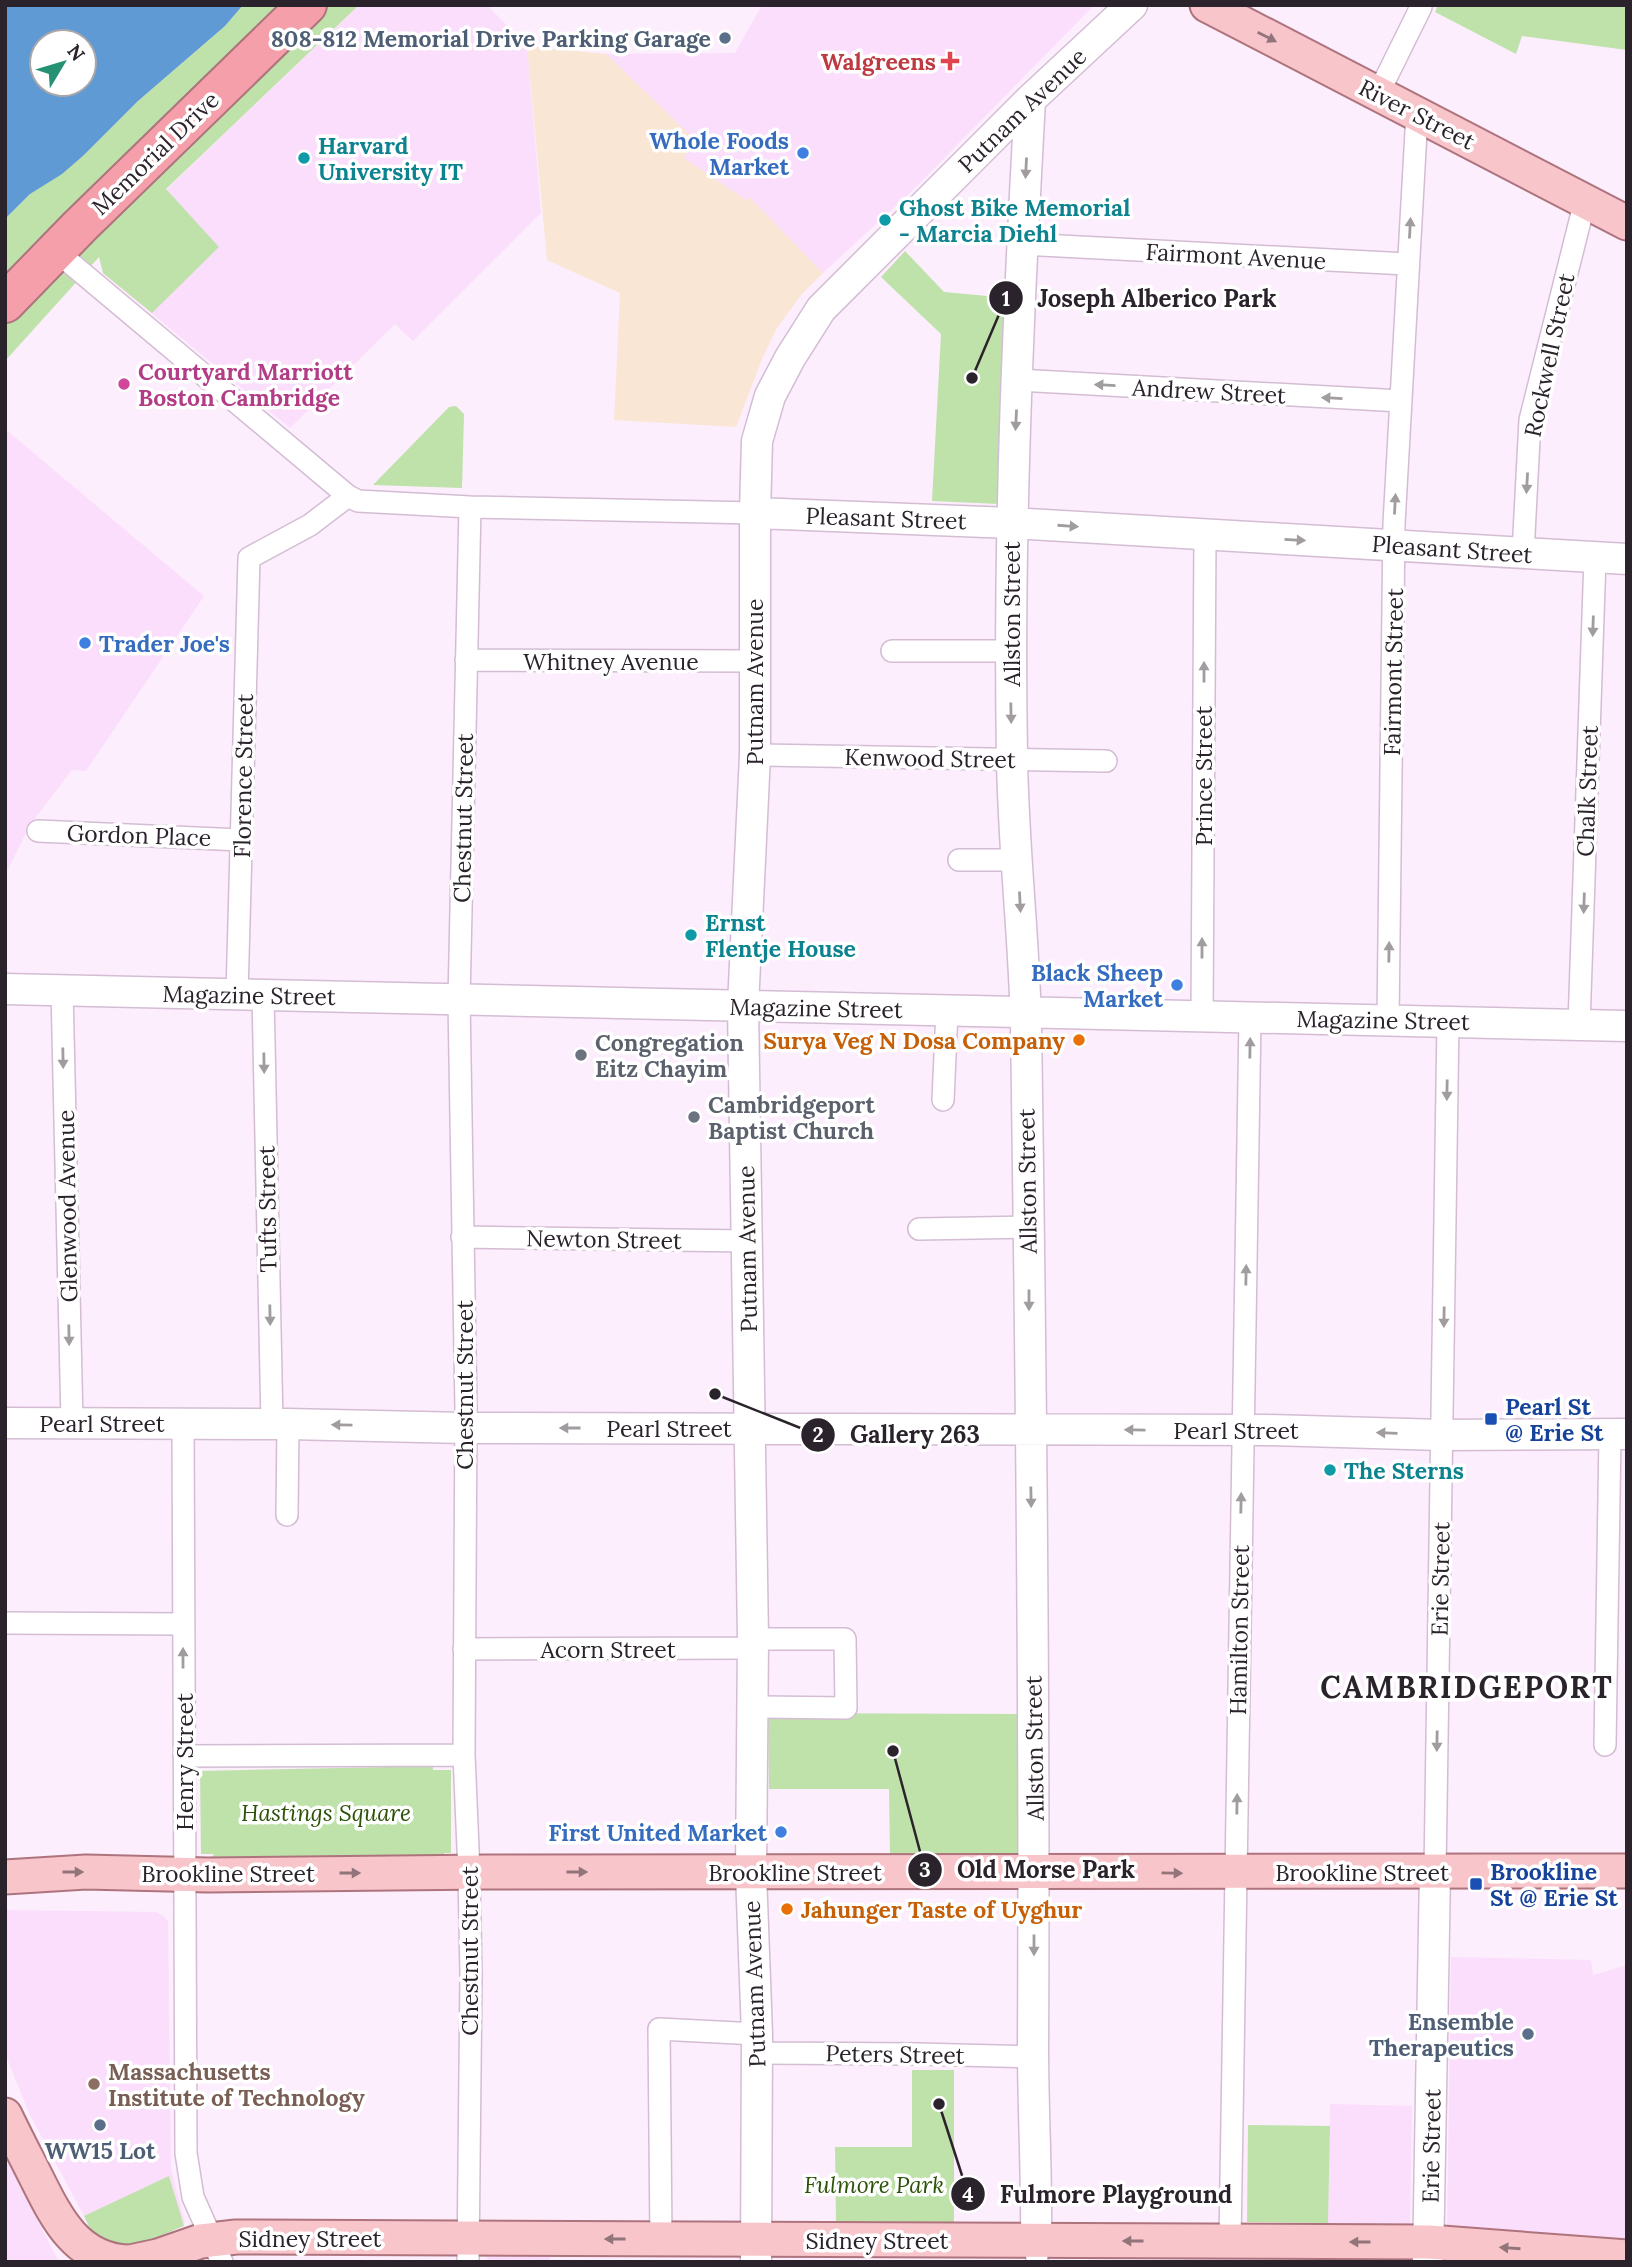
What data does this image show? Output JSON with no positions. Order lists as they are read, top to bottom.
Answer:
{
  "streets": {
    "highway": ["Memorial Drive"],
    "main road": ["River Street", "Brookline Street", "Sidney Street"],
    "street": [
      "Putnam Avenue",
      "Fairmont Avenue",
      "Rockwell Street",
      "Andrew Street",
      "Pleasant Street",
      "Allston Street",
      "Whitney Avenue",
      "Fairmont Street",
      "Kenwood Street",
      "Florence Street",
      "Prince Street",
      "Chalk Street",
      "Chestnut Street",
      "Gordon Place",
      "Magazine Street",
      "Glenwood Avenue",
      "Tufts Street",
      "Newton Street",
      "Pearl Street",
      "Erie Street",
      "Hamilton Street",
      "Acorn Street",
      "Henry Street",
      "Peters Street"
    ]
  },
  "crossings": [
    ["Putnam Avenue", "Pleasant Street"],
    ["Putnam Avenue", "Allston Street"],
    ["Putnam Avenue", "Whitney Avenue"],
    ["Putnam Avenue", "Kenwood Street"],
    ["Putnam Avenue", "Magazine Street"],
    ["Putnam Avenue", "Newton Street"],
    ["Putnam Avenue", "Pearl Street"],
    ["Putnam Avenue", "Acorn Street"],
    ["Putnam Avenue", "Brookline Street"],
    ["Putnam Avenue", "Peters Street"],
    ["Putnam Avenue", "Sidney Street"],
    ["River Street", "Rockwell Street"],
    ["River Street", "Fairmont Street"],
    ["Fairmont Avenue", "Allston Street"],
    ["Fairmont Avenue", "Fairmont Street"],
    ["Rockwell Street", "Pleasant Street"],
    ["Andrew Street", "Allston Street"],
    ["Andrew Street", "Fairmont Street"],
    ["Pleasant Street", "Allston Street"],
    ["Pleasant Street", "Fairmont Street"],
    ["Pleasant Street", "Florence Street"],
    ["Pleasant Street", "Prince Street"],
    ["Pleasant Street", "Chalk Street"],
    ["Pleasant Street", "Chestnut Street"],
    ["Allston Street", "Kenwood Street"],
    ["Allston Street", "Magazine Street"],
    ["Allston Street", "Pearl Street"],
    ["Allston Street", "Brookline Street"],
    ["Allston Street", "Peters Street"],
    ["Allston Street", "Sidney Street"],
    ["Whitney Avenue", "Chestnut Street"],
    ["Fairmont Street", "Magazine Street"],
    ["Florence Street", "Gordon Place"],
    ["Florence Street", "Magazine Street"],
    ["Florence Street", "Tufts Street"],
    ["Prince Street", "Magazine Street"],
    ["Chalk Street", "Magazine Street"],
    ["Chestnut Street", "Magazine Street"],
    ["Chestnut Street", "Newton Street"],
    ["Chestnut Street", "Pearl Street"],
    ["Chestnut Street", "Acorn Street"],
    ["Chestnut Street", "Brookline Street"],
    ["Chestnut Street", "Sidney Street"],
    ["Magazine Street", "Glenwood Avenue"],
    ["Magazine Street", "Tufts Street"],
    ["Magazine Street", "Erie Street"],
    ["Magazine Street", "Hamilton Street"],
    ["Glenwood Avenue", "Pearl Street"],
    ["Tufts Street", "Pearl Street"],
    ["Pearl Street", "Erie Street"],
    ["Pearl Street", "Hamilton Street"],
    ["Pearl Street", "Henry Street"],
    ["Erie Street", "Brookline Street"],
    ["Erie Street", "Sidney Street"],
    ["Hamilton Street", "Brookline Street"],
    ["Hamilton Street", "Sidney Street"],
    ["Henry Street", "Brookline Street"],
    ["Henry Street", "Sidney Street"],
    ["Peters Street", "Sidney Street"]
  ],
  "one_way": [
    "River Street",
    "Rockwell Street",
    "Andrew Street",
    "Allston Street",
    "Fairmont Street",
    "Prince Street",
    "Chalk Street",
    "Glenwood Avenue",
    "Tufts Street",
    "Pearl Street",
    "Hamilton Street",
    "Brookline Street",
    "Sidney Street"
  ],
  "districts": ["CAMBRIDGEPORT"],
  "parks": ["Hastings Square", "Fulmore Park"],
  "places": {
    "other": [
      "808-812 Memorial Drive Parking Garage",
      "Whole Foods Market",
      "Harvard University IT",
      "Ghost Bike Memorial - Marcia Diehl",
      "Joseph Alberico Park",
      "Courtyard Marriott Boston Cambridge",
      "Trader Joe's",
      "Ernst Flentje House",
      "Black Sheep Market",
      "Surya Veg N Dosa Company",
      "Congregation Eitz Chayim",
      "Cambridgeport Baptist Church",
      "Gallery 263",
      "The Sterns",
      "Old Morse Park",
      "First United Market",
      "Jahunger Taste of Uyghur",
      "Ensemble Therapeutics",
      "Massachusetts Institute of Technology",
      "Fulmore Playground",
      "WW15 Lot"
    ],
    "health": ["Walgreens"],
    "transit": ["Pearl St @ Erie St", "Brookline St @ Erie St"]
  },
  "north": "top right"
}
